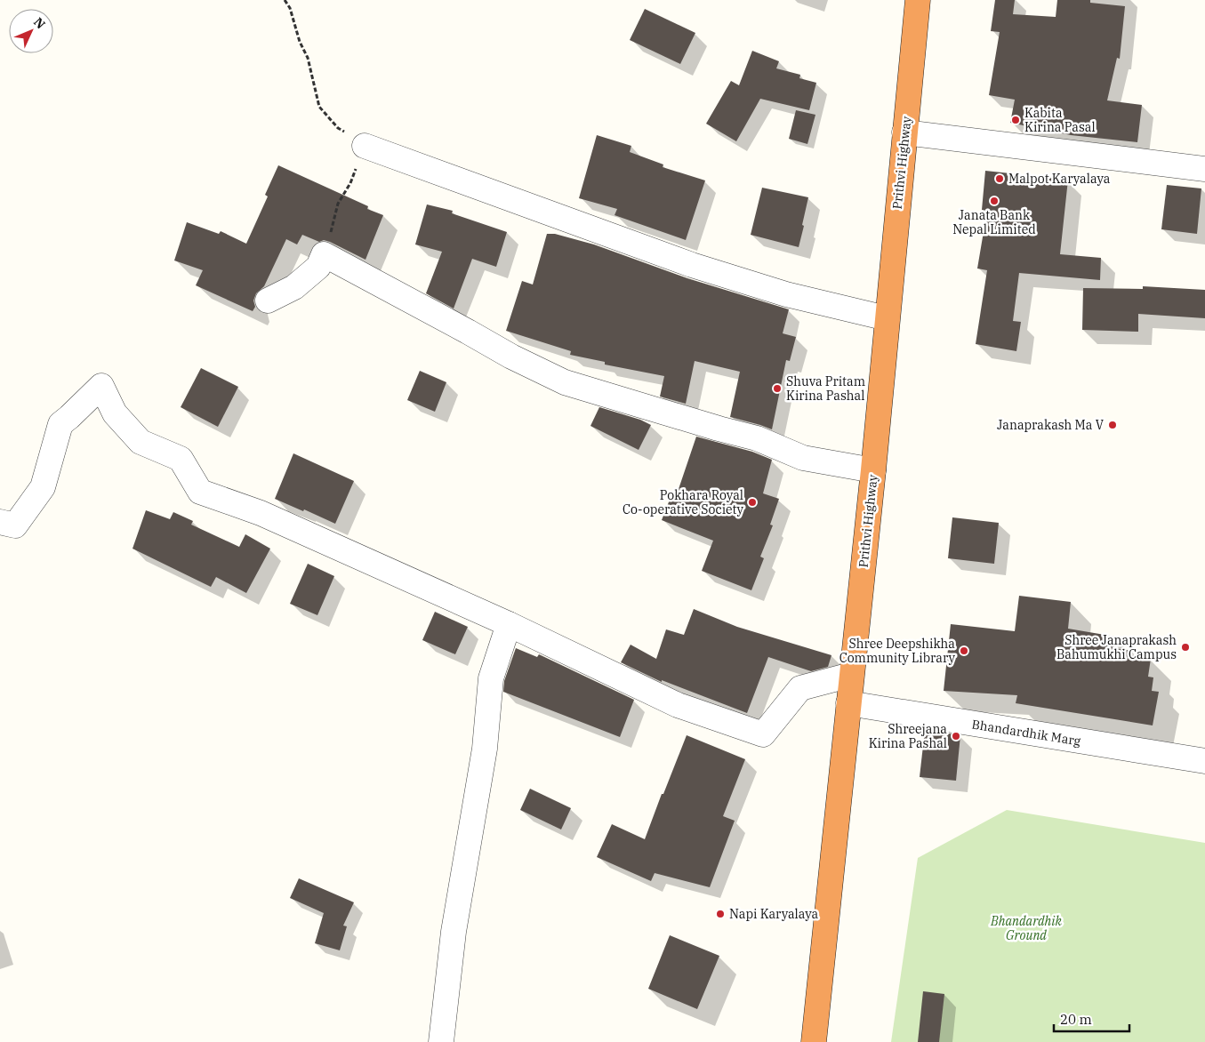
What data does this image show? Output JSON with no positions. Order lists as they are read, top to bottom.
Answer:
{
  "streets": {
    "highway": ["Prithvi Highway"],
    "street": ["Bhandardhik Marg"]
  },
  "crossings": [
    ["Prithvi Highway", "Bhandardhik Marg"]
  ],
  "parks": ["Bhandardhik Ground"],
  "places": [
    "Kabita Kirina Pasal",
    "Malpot Karyalaya",
    "Janata Bank Nepal Limited",
    "Shuva Pritam Kirina Pashal",
    "Janaprakash Ma V",
    "Pokhara Royal Co-operative Society",
    "Shree Janaprakash Bahumukhi Campus",
    "Shree Deepshikha Community Library",
    "Shreejana Kirina Pashal",
    "Napi Karyalaya"
  ],
  "scale_bar": "20 m",
  "north": "top right"
}
